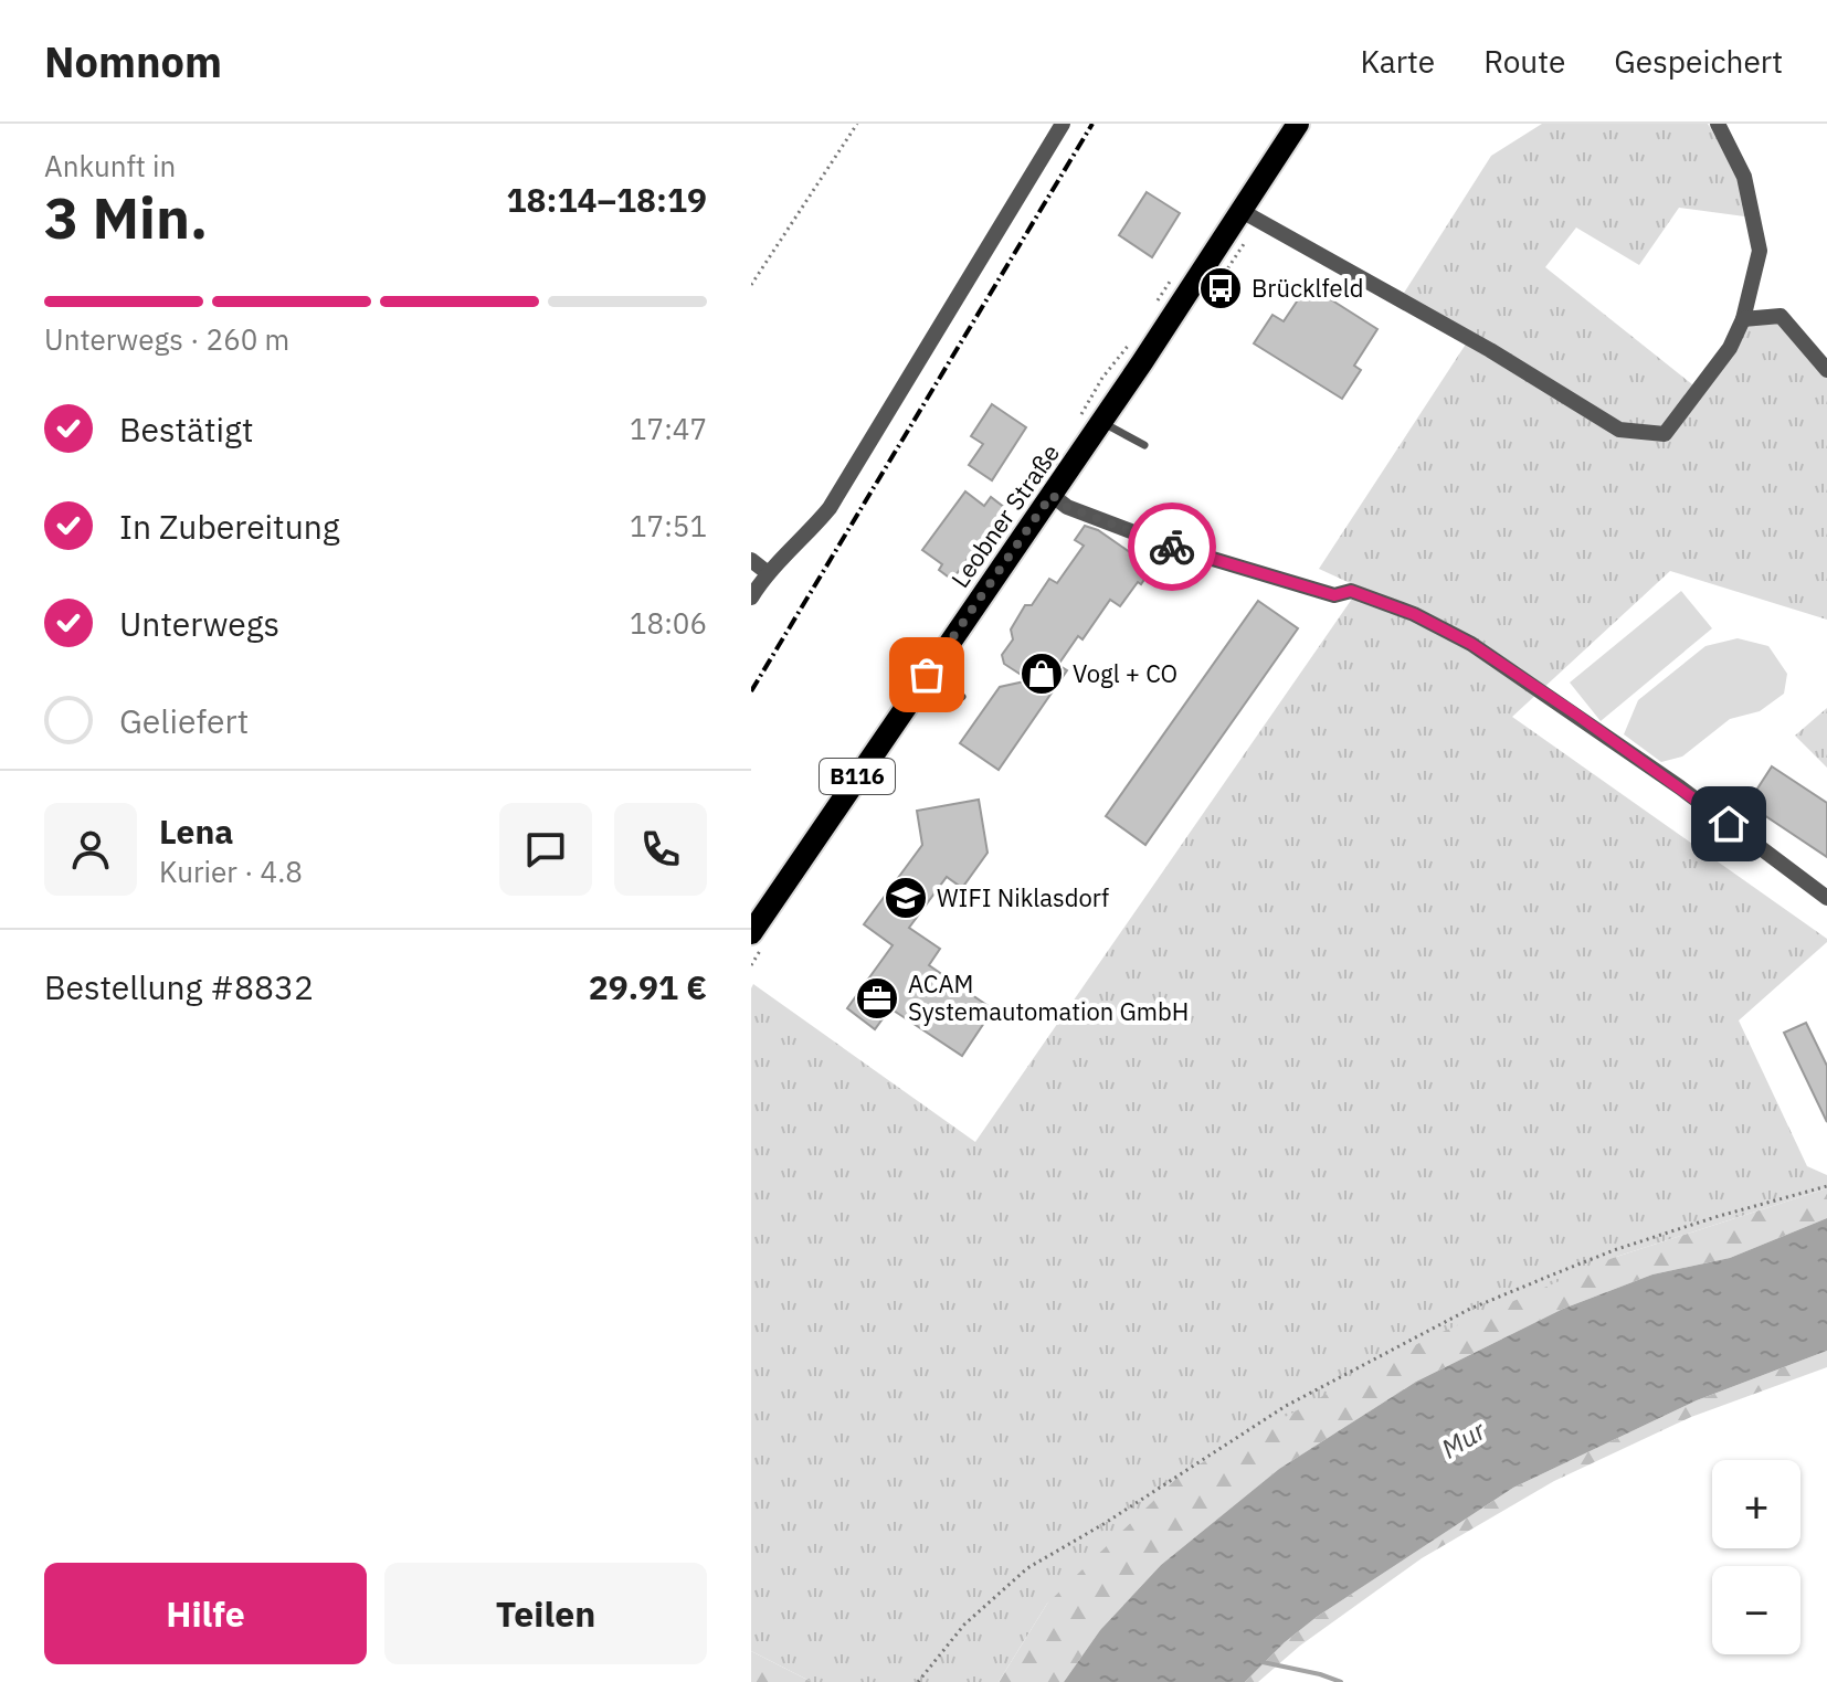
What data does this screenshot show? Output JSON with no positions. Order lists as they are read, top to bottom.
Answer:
{
  "streets": {
    "main road": ["Leobner Straße", "B116"]
  },
  "water": ["Mur"],
  "places": {
    "bus stop": ["Brücklfeld"],
    "shop": ["Vogl + CO"],
    "school or university": ["WIFI Niklasdorf"],
    "office": ["ACAM Systemautomation GmbH"]
  },
  "page": {
    "header": "Nomnom",
    "nav": ["Karte", "Route", "Gespeichert"],
    "heading": ["3 Min.", "Ankunft in", "18:14–18:19"],
    "panel": [
      "Lena",
      "Kurier · 4.8",
      "Bestellung #8832",
      "29.91 €"
    ],
    "bar": "Unterwegs · 260 m",
    "list": [
      ["Bestätigt", "17:47"],
      ["In Zubereitung", "17:51"],
      ["Unterwegs", "18:06"],
      "Geliefert"
    ],
    "map_buttons": ["+", "−"],
    "buttons": ["Hilfe", "Teilen"]
  }
}
